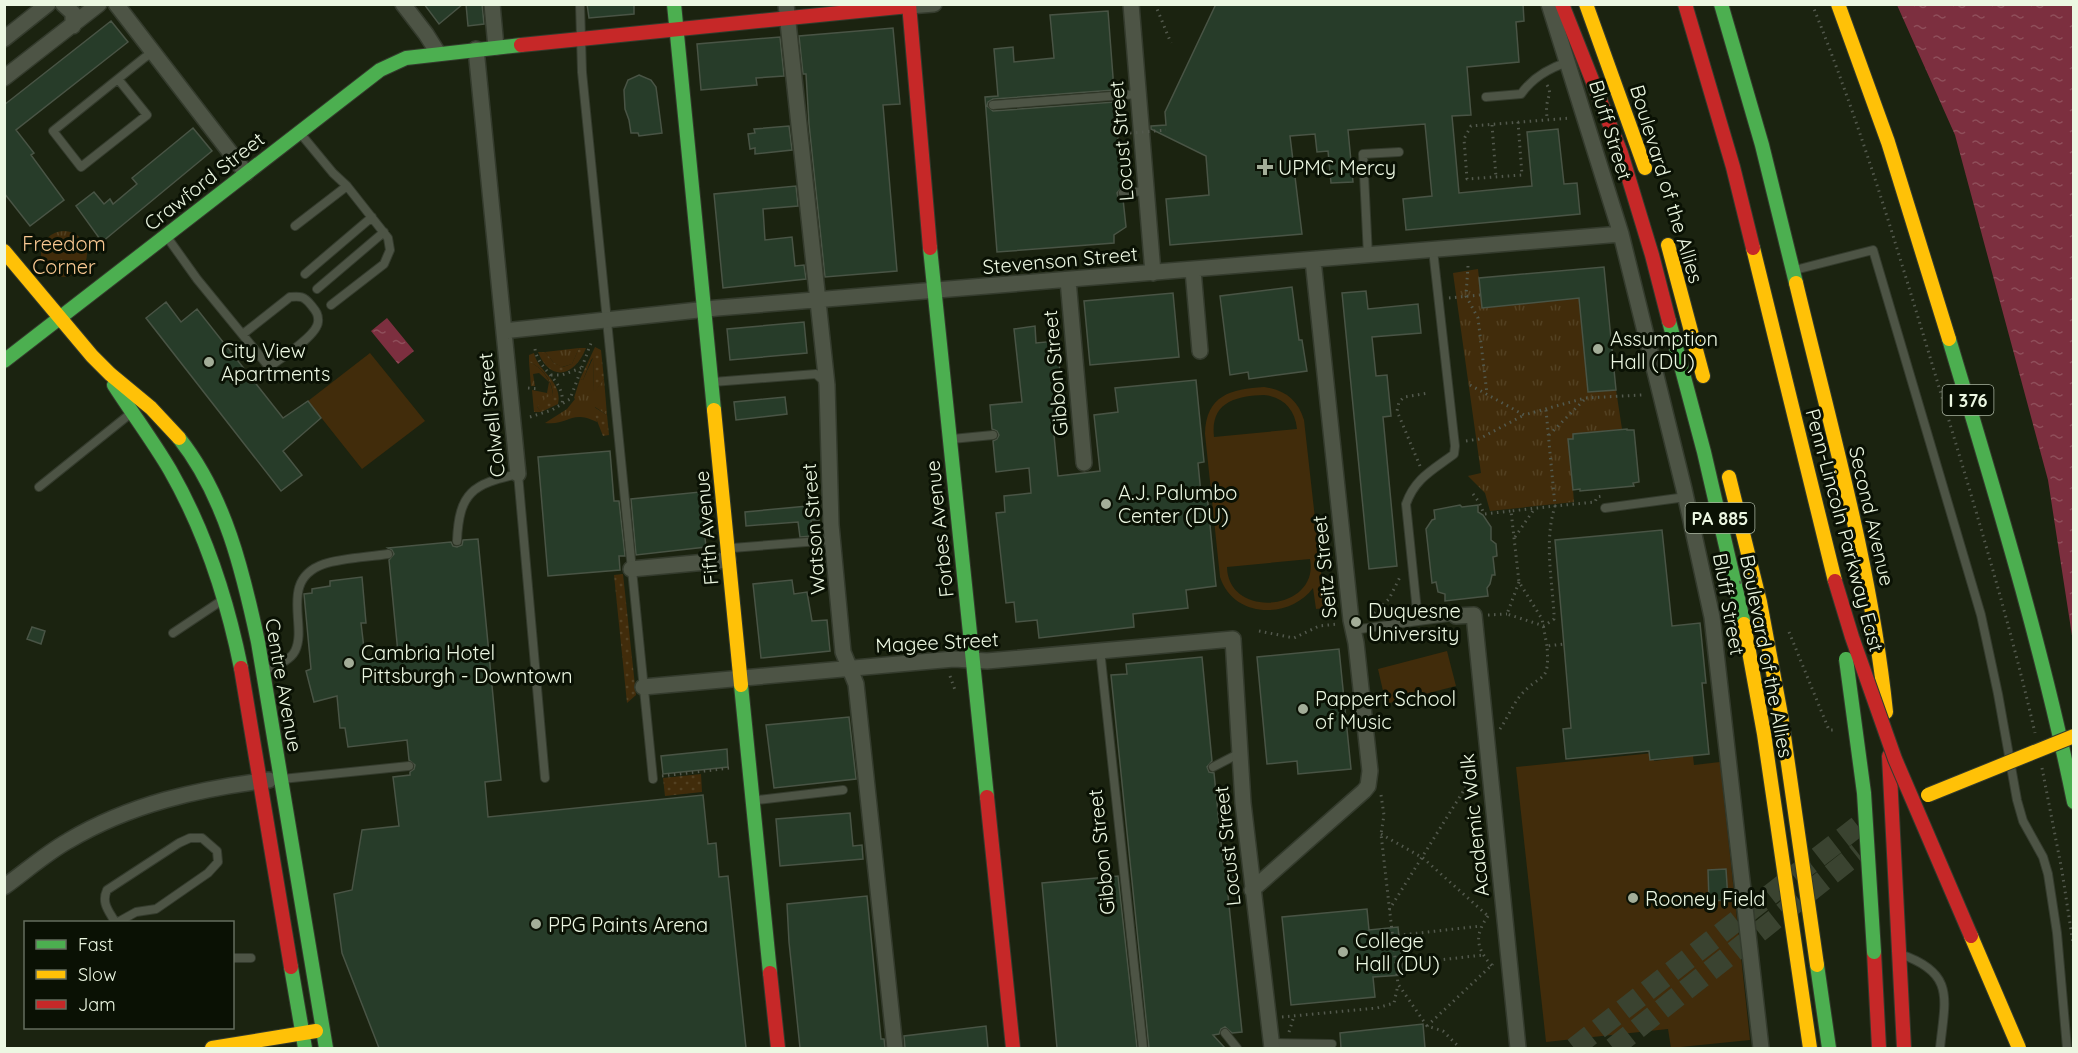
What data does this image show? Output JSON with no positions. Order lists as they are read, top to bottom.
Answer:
{
  "streets": {
    "main road": [
      "Crawford Street",
      "Boulevard of the Allies",
      "I 376",
      "Second Avenue",
      "PA 885",
      "Fifth Avenue",
      "Forbes Avenue",
      "Penn-Lincoln Parkway East",
      "Centre Avenue"
    ],
    "street": [
      "Bluff Street",
      "Locust Street",
      "Stevenson Street",
      "Gibbon Street",
      "Colwell Street",
      "Watson Street",
      "Seitz Street",
      "Magee Street",
      "Academic Walk"
    ]
  },
  "crossings": [
    ["Bluff Street", "Stevenson Street"],
    ["Locust Street", "Stevenson Street"],
    ["Locust Street", "Seitz Street"],
    ["Locust Street", "Magee Street"],
    ["Crawford Street", "Colwell Street"],
    ["Crawford Street", "Fifth Avenue"],
    ["Crawford Street", "Watson Street"],
    ["Crawford Street", "Forbes Avenue"],
    ["Crawford Street", "Centre Avenue"],
    ["Stevenson Street", "Gibbon Street"],
    ["Stevenson Street", "Colwell Street"],
    ["Stevenson Street", "Fifth Avenue"],
    ["Stevenson Street", "Watson Street"],
    ["Stevenson Street", "Forbes Avenue"],
    ["Stevenson Street", "Seitz Street"],
    ["Gibbon Street", "Magee Street"],
    ["Fifth Avenue", "Magee Street"],
    ["Watson Street", "Magee Street"],
    ["Forbes Avenue", "Magee Street"]
  ],
  "parks": ["Freedom Corner"],
  "places": {
    "health": ["UPMC Mercy"],
    "other": [
      "Assumption Hall (DU)",
      "City View Apartments",
      "A.J. Palumbo Center (DU)",
      "Duquesne University",
      "Cambria Hotel Pittsburgh - Downtown",
      "Pappert School of Music",
      "Rooney Field",
      "PPG Paints Arena",
      "College Hall (DU)"
    ]
  },
  "legend": ["Fast", "Slow", "Jam"]
}
